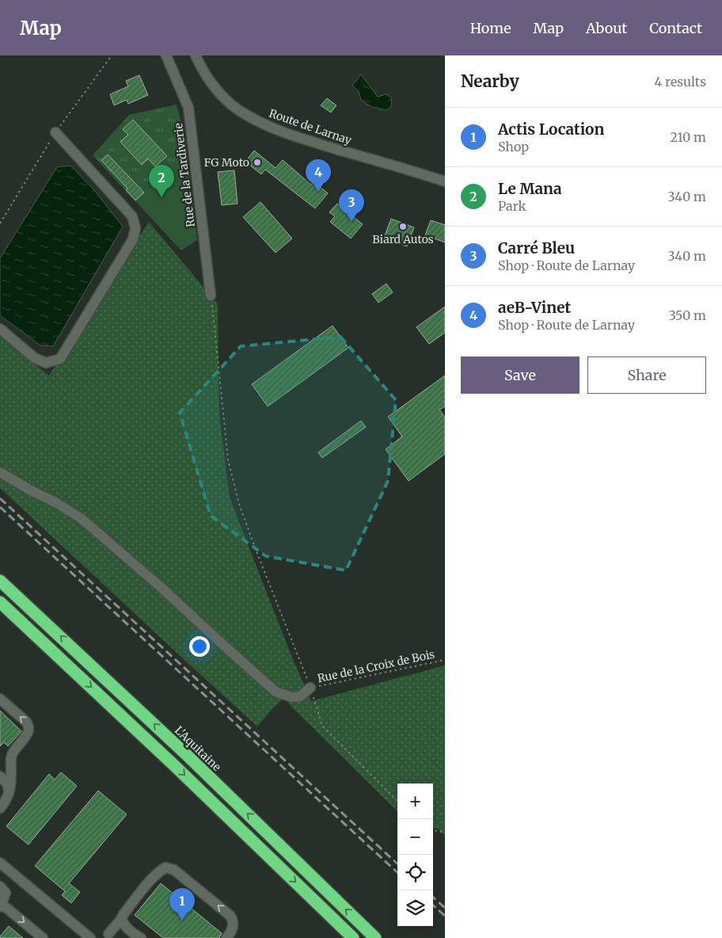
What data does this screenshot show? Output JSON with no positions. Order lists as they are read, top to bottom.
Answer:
{
  "streets": {
    "highway": ["L'Aquitaine"],
    "street": ["Route de Larnay", "Rue de la Tardiverie"],
    "path": ["Rue de la Croix de Bois"]
  },
  "places": ["FG Moto", "Biard Autos"],
  "page": {
    "header": "Map",
    "nav": [
      "Home",
      "Map",
      "About",
      "Contact"
    ],
    "heading": ["Nearby", "4 results"],
    "list": [
      {
        "mark": "1",
        "name": "Actis Location",
        "note": "Shop",
        "value": "210 m"
      },
      {
        "mark": "2",
        "name": "Le Mana",
        "note": "Park",
        "value": "340 m"
      },
      {
        "mark": "3",
        "name": "Carré Bleu",
        "note": "Shop · Route de Larnay",
        "value": "340 m"
      },
      {
        "mark": "4",
        "name": "aeB-Vinet",
        "note": "Shop · Route de Larnay",
        "value": "350 m"
      }
    ],
    "pins": [
      "4",
      "2",
      "3",
      "1"
    ],
    "buttons": ["Save", "Share"],
    "map_buttons": ["+", "−"]
  }
}
